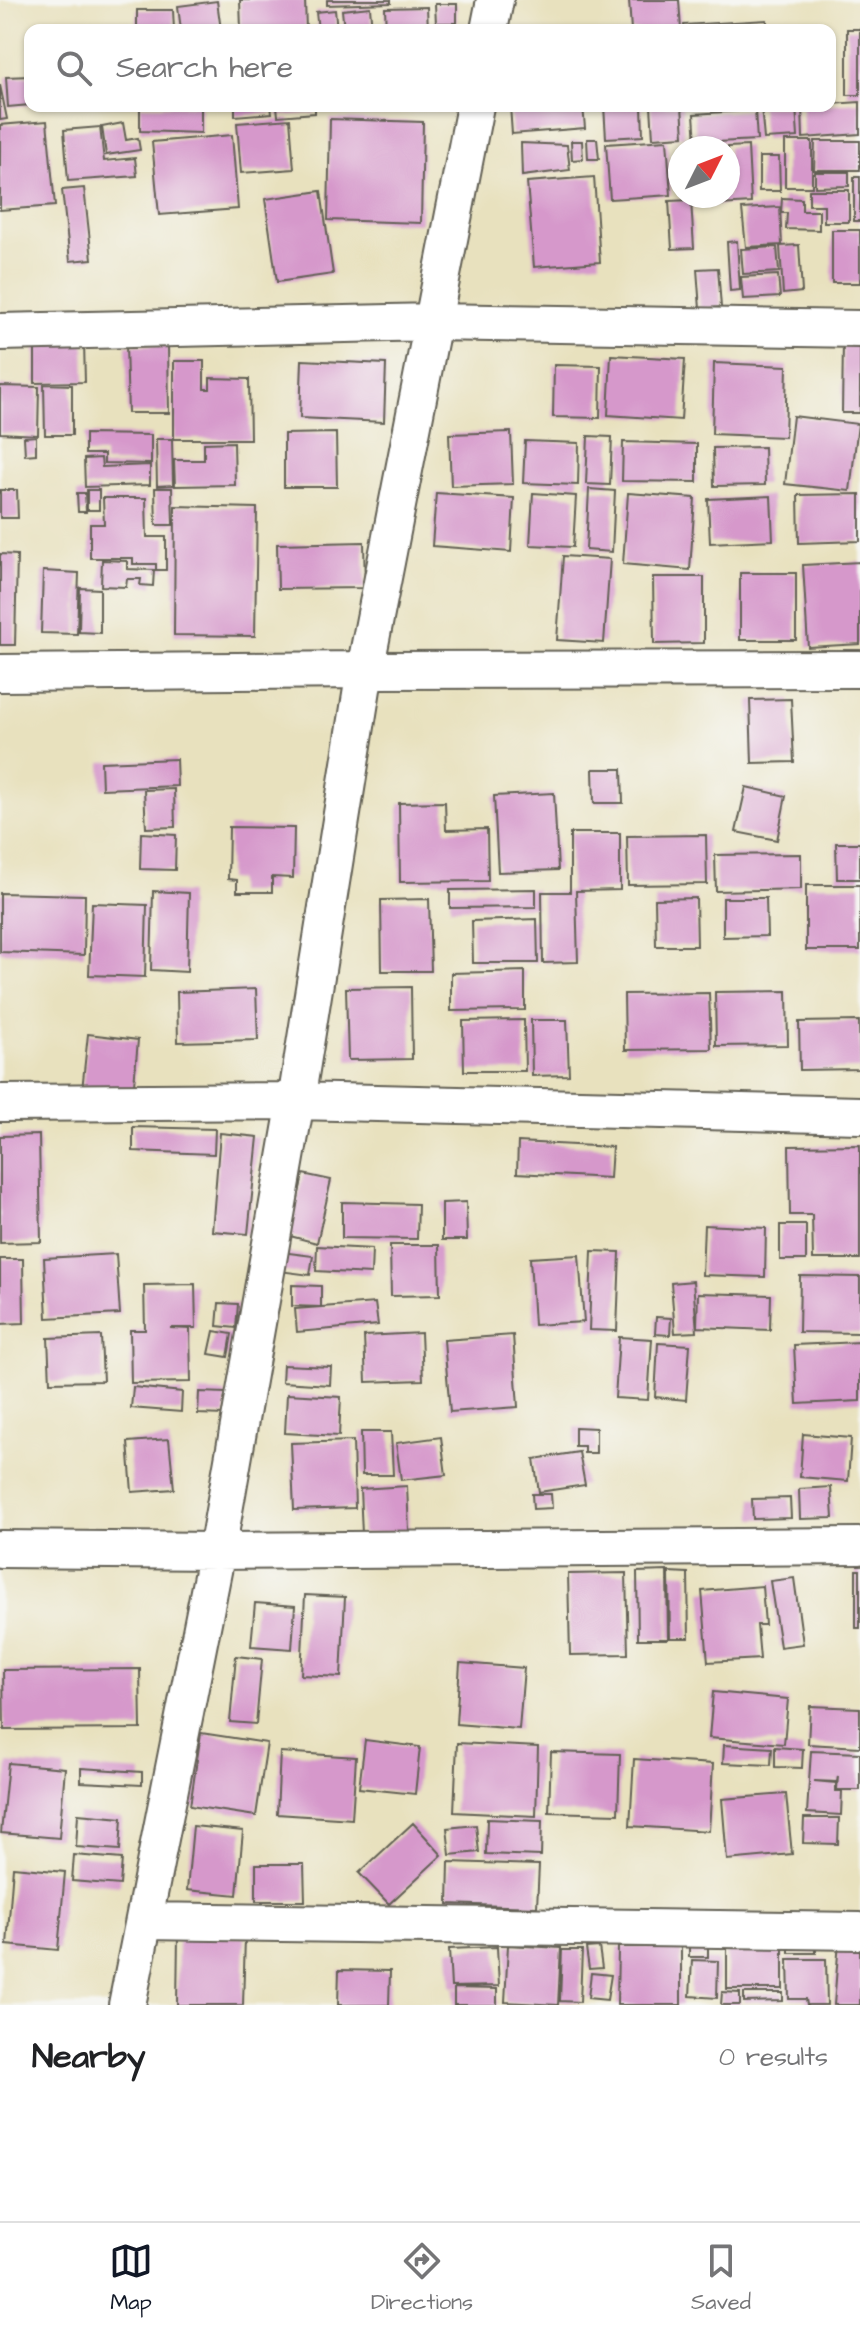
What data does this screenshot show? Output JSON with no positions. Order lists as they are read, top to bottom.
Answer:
{
  "north": "top right",
  "page": {
    "search": "Search here",
    "heading": ["Nearby", "0 results"],
    "nav": ["Map", "Directions", "Saved"]
  }
}
